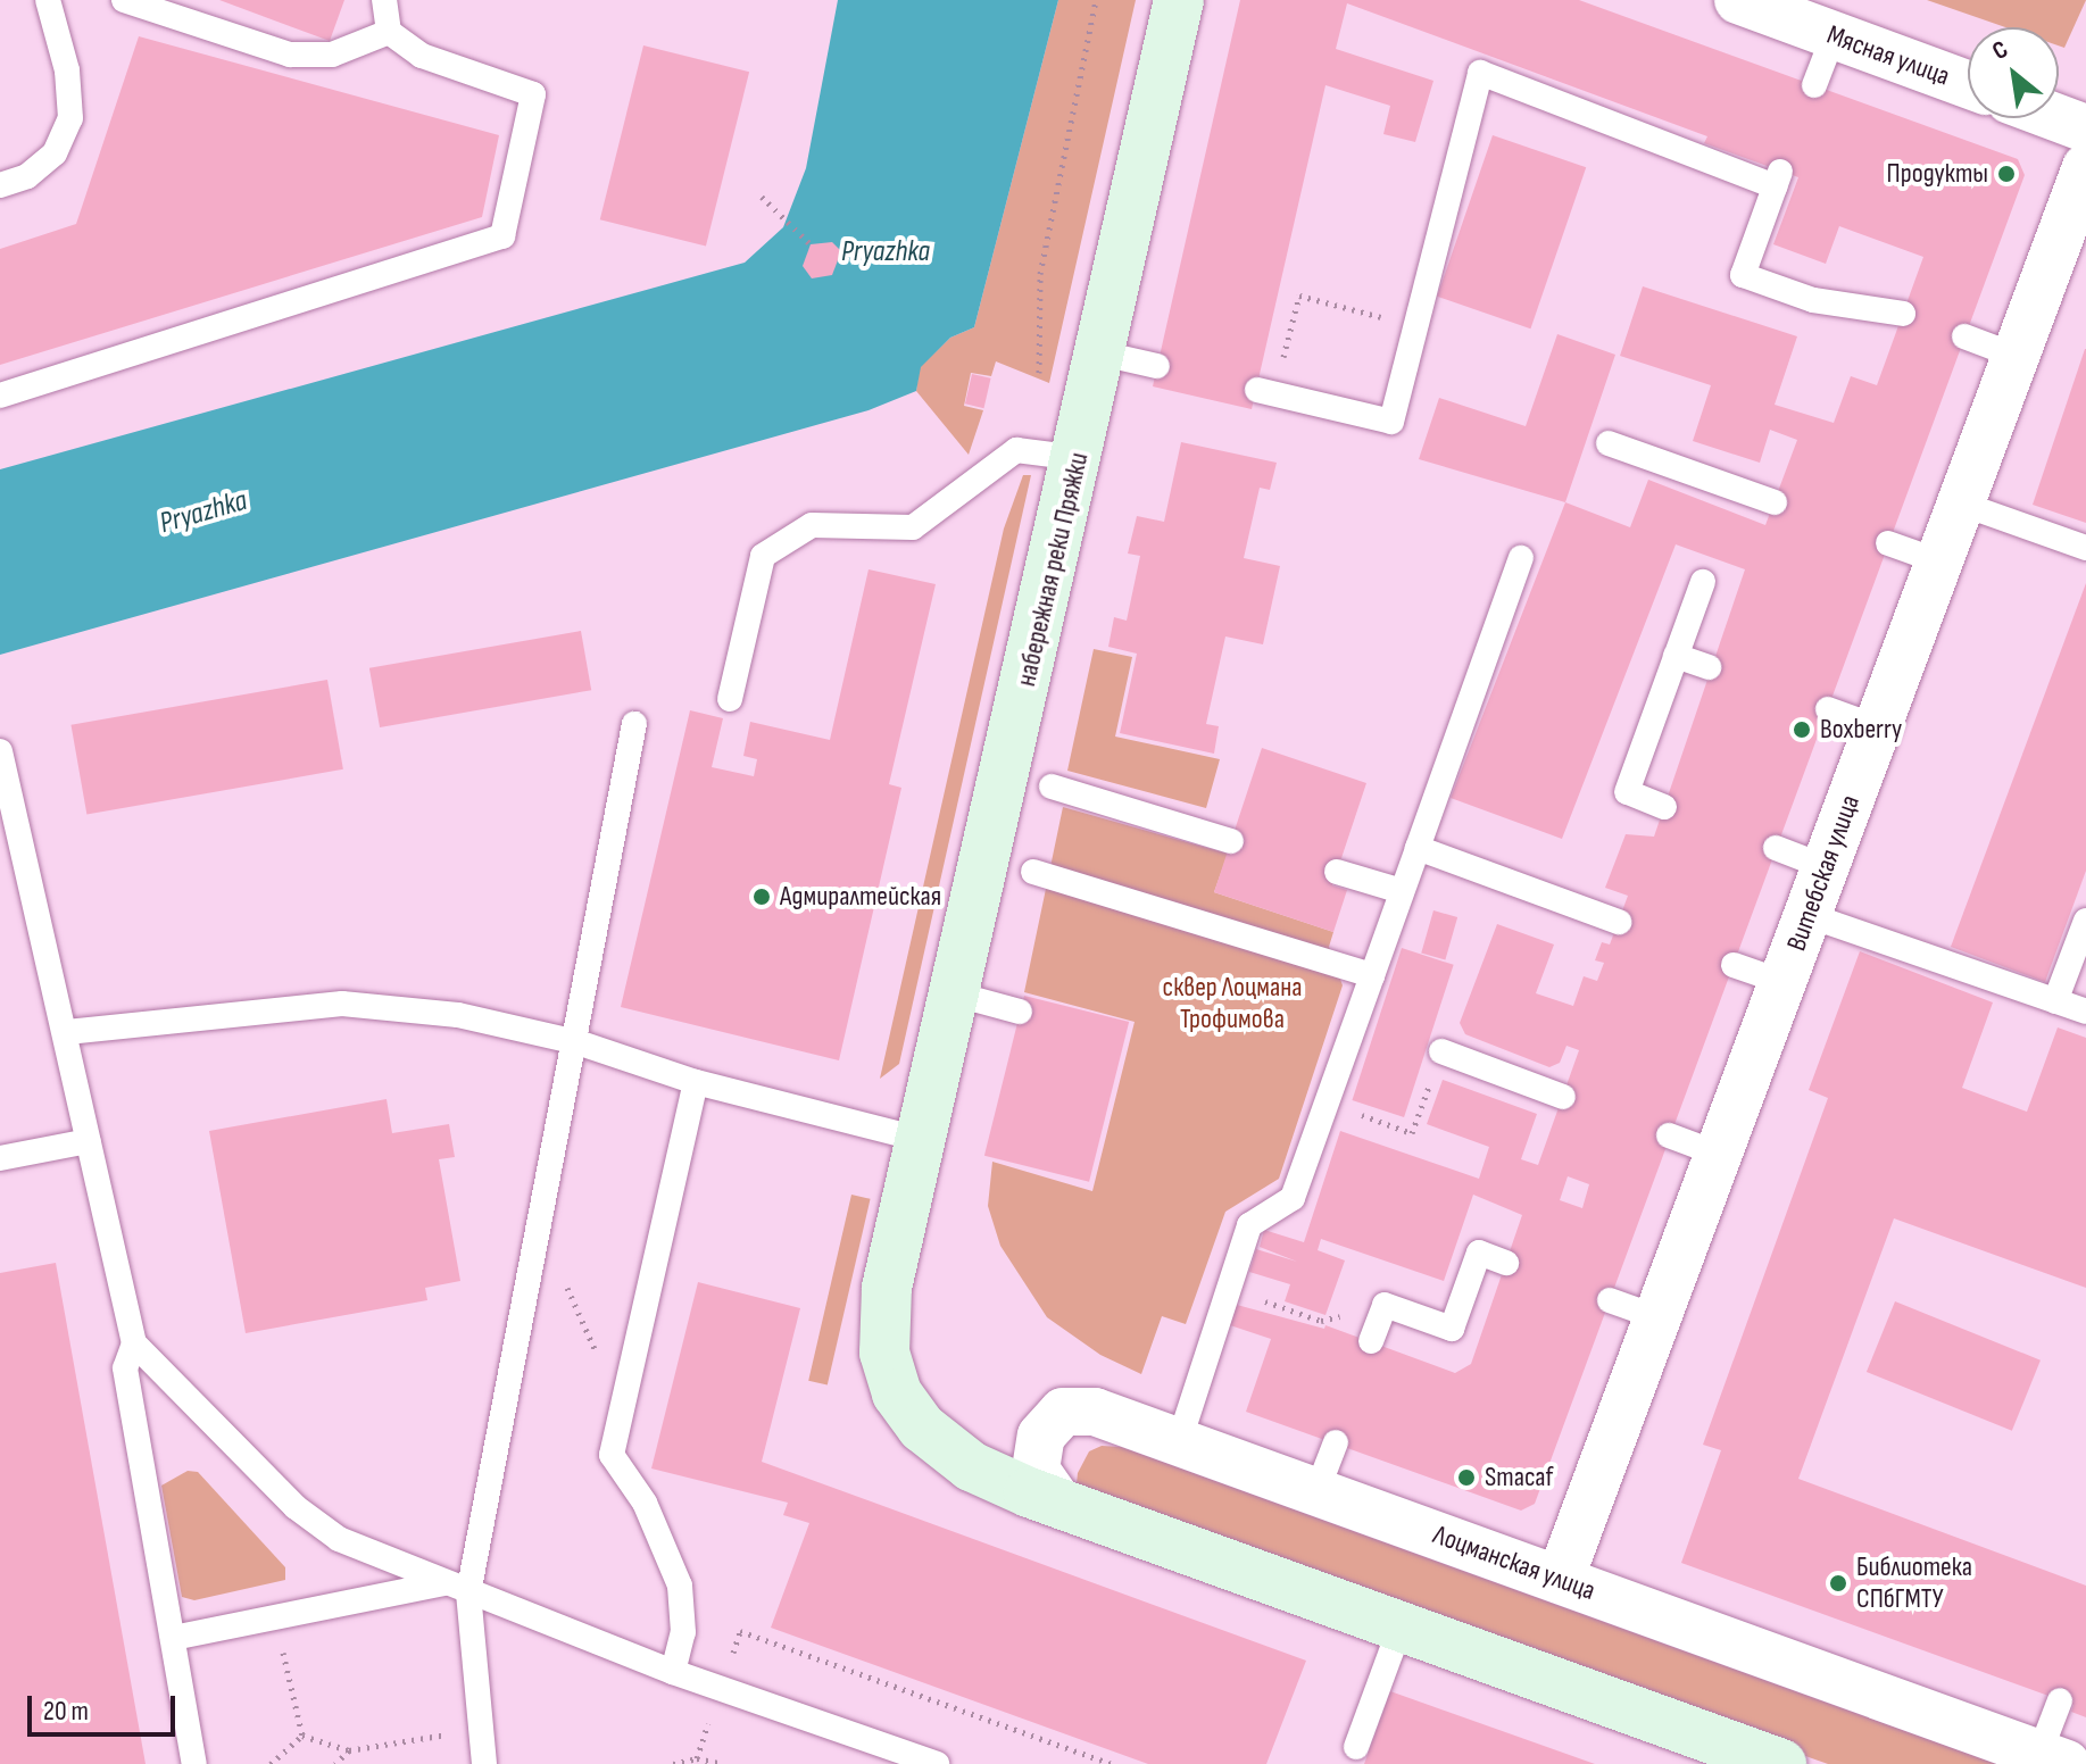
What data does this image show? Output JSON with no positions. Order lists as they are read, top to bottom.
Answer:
{
  "streets": {
    "main road": ["набережная реки Пряжки"],
    "street": ["Мясная улица", "Витебская улица", "Лоцманская улица"]
  },
  "crossings": [
    ["Витебская улица", "Лоцманская улица"]
  ],
  "water": ["Pryazhka"],
  "parks": ["сквер Лоцмана Трофимова"],
  "places": [
    "Продукты",
    "Boxberry",
    "Адмиралтейская",
    "Smacaf",
    "Библиотека СПбГМТУ"
  ],
  "scale_bar": "20 m",
  "north": "top left"
}
